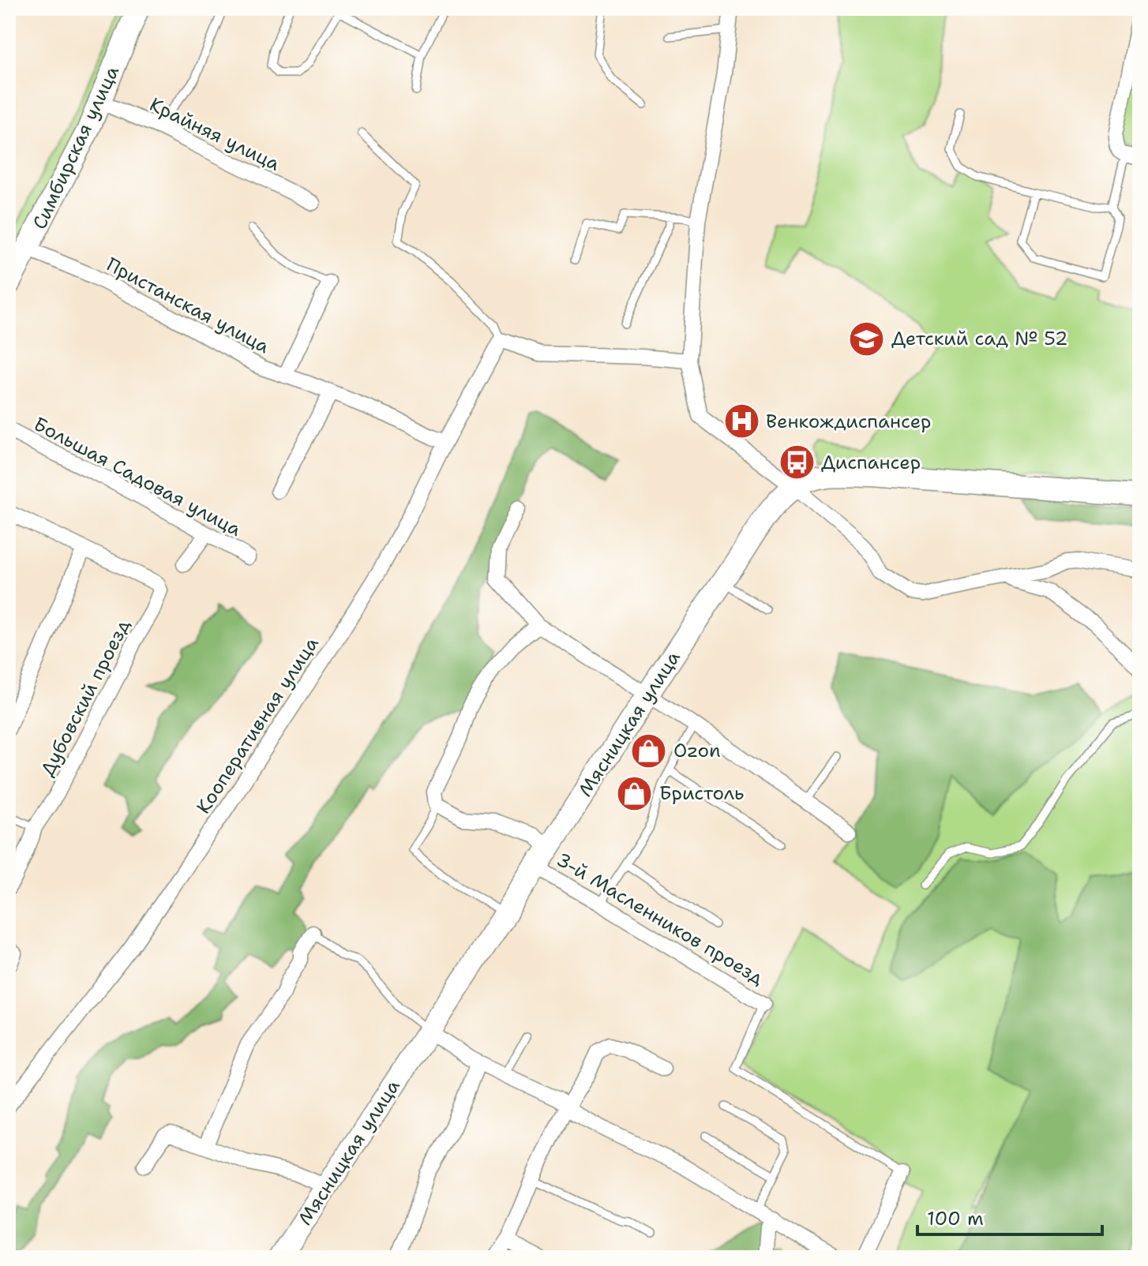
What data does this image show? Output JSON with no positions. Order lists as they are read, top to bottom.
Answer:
{
  "streets": {
    "main road": ["Симбирская улица", "Мясницкая улица"],
    "street": [
      "Крайняя улица",
      "Пристанская улица",
      "Большая Садовая улица",
      "Дубовский проезд",
      "Кооперативная улица",
      "3-й Масленников проезд"
    ]
  },
  "crossings": [
    ["Крайняя улица", "Симбирская улица"],
    ["Симбирская улица", "Пристанская улица"],
    ["Пристанская улица", "Кооперативная улица"],
    ["Мясницкая улица", "3-й Масленников проезд"]
  ],
  "places": {
    "school or university": ["Детский сад № 52"],
    "hospital": ["Венкождиспансер"],
    "bus stop": ["Диспансер"],
    "shop": ["Ozon", "Бристоль"]
  },
  "scale_bar": "100 m"
}
